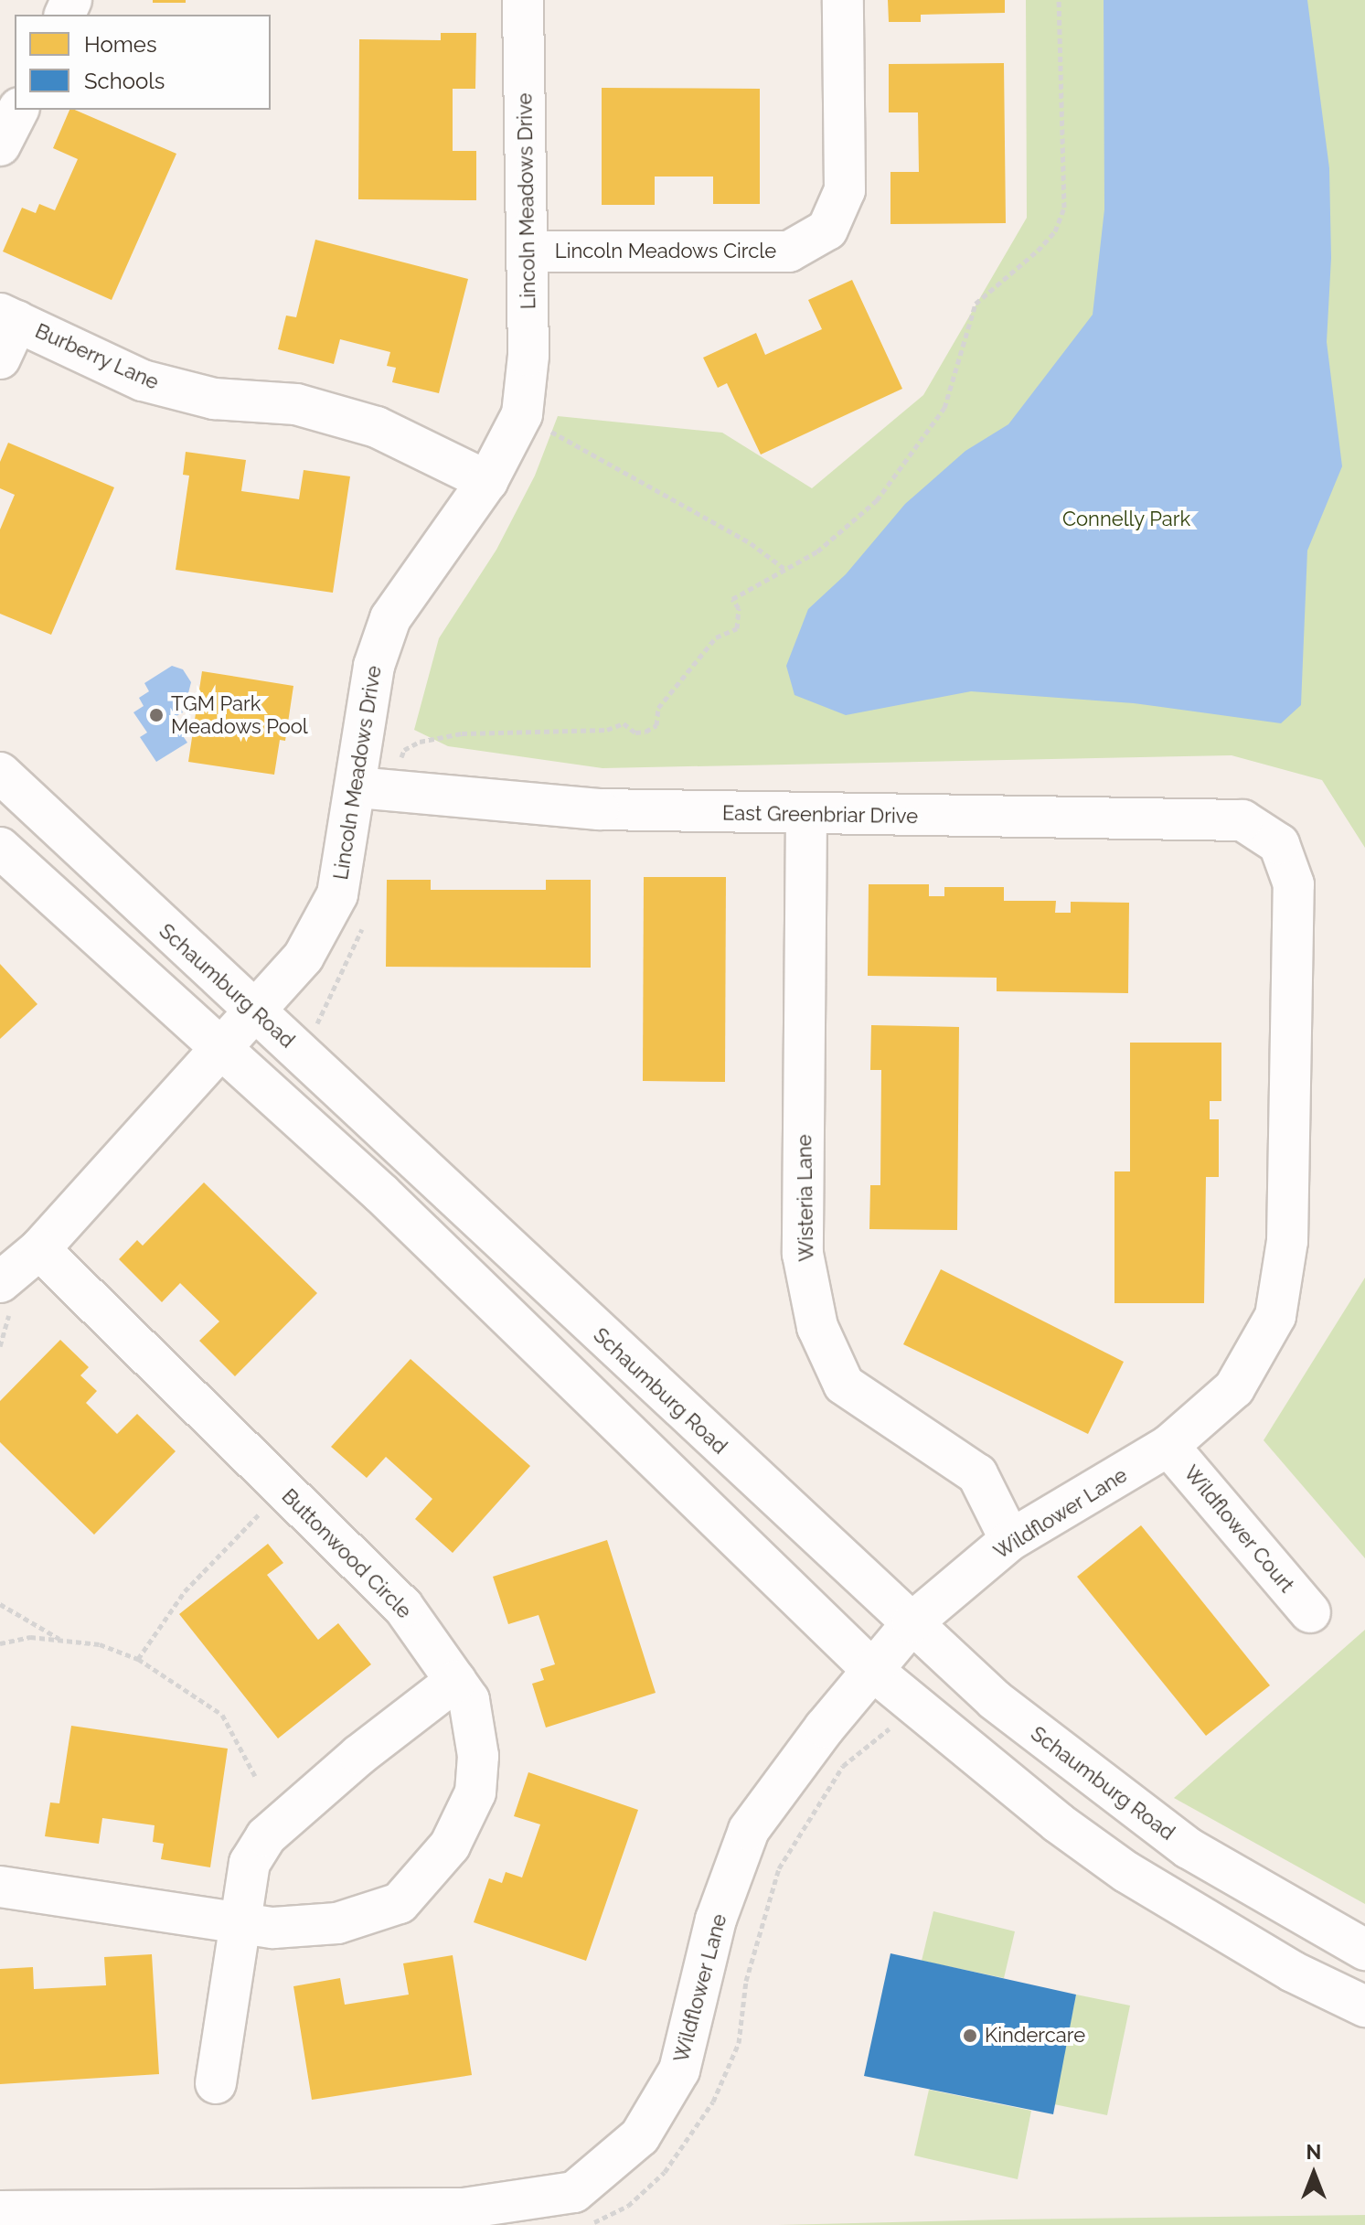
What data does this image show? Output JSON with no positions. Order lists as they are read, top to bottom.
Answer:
{
  "streets": {
    "street": [
      "Lincoln Meadows Drive",
      "Lincoln Meadows Circle",
      "Burberry Lane",
      "East Greenbriar Drive",
      "Schaumburg Road",
      "Wisteria Lane",
      "Wildflower Lane",
      "Wildflower Court",
      "Buttonwood Circle"
    ]
  },
  "crossings": [
    ["Lincoln Meadows Drive", "Lincoln Meadows Circle"],
    ["Lincoln Meadows Drive", "Burberry Lane"],
    ["Lincoln Meadows Drive", "East Greenbriar Drive"],
    ["Lincoln Meadows Drive", "Schaumburg Road"],
    ["Lincoln Meadows Drive", "Buttonwood Circle"],
    ["East Greenbriar Drive", "Wisteria Lane"],
    ["East Greenbriar Drive", "Wildflower Lane"],
    ["Schaumburg Road", "Wildflower Lane"],
    ["Wisteria Lane", "Wildflower Lane"],
    ["Wildflower Lane", "Wildflower Court"]
  ],
  "parks": ["Connelly Park"],
  "places": ["TGM Park Meadows Pool", "Kindercare"],
  "legend": ["Homes", "Schools"],
  "north": "top"
}
